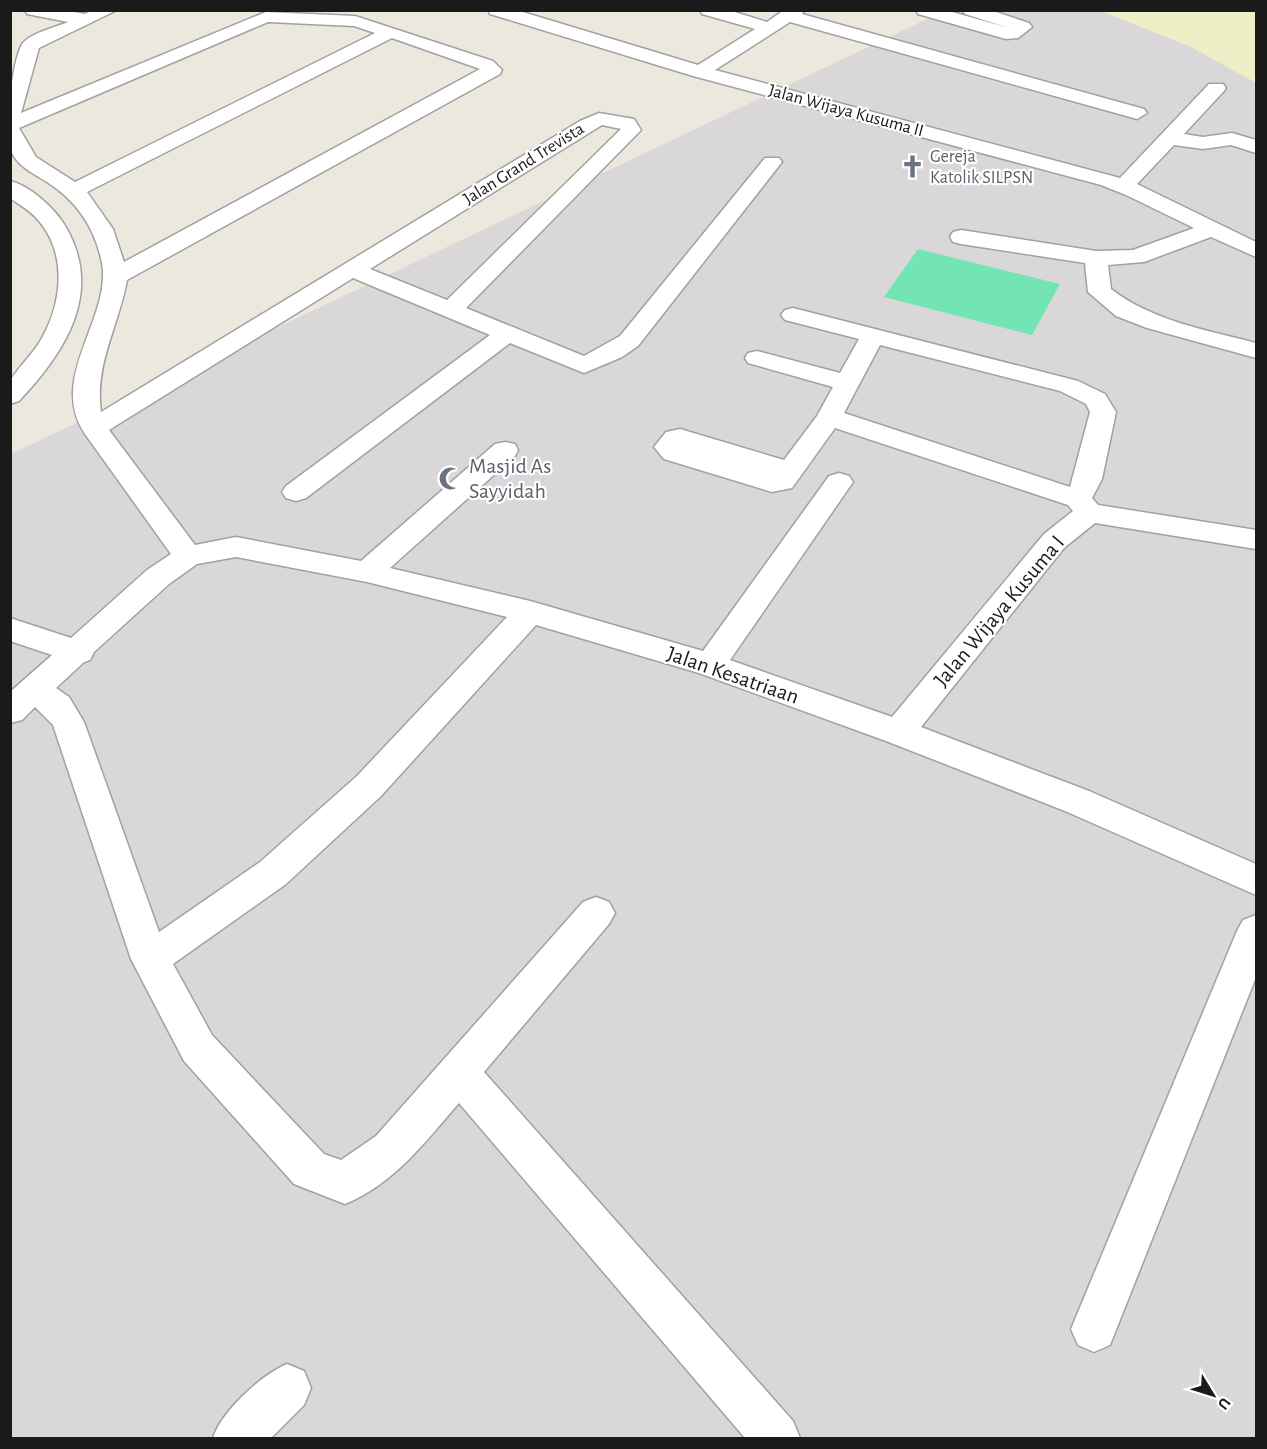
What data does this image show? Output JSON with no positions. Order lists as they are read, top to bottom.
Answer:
{
  "streets": {
    "street": [
      "Jalan Wijaya Kusuma II",
      "Jalan Grand Trevista",
      "Jalan Wijaya Kusuma I",
      "Jalan Kesatriaan"
    ]
  },
  "crossings": [
    ["Jalan Wijaya Kusuma I", "Jalan Kesatriaan"]
  ],
  "places": {
    "church": ["Gereja Katolik SILPSN"],
    "mosque": ["Masjid As Sayyidah"]
  },
  "north": "bottom right"
}
